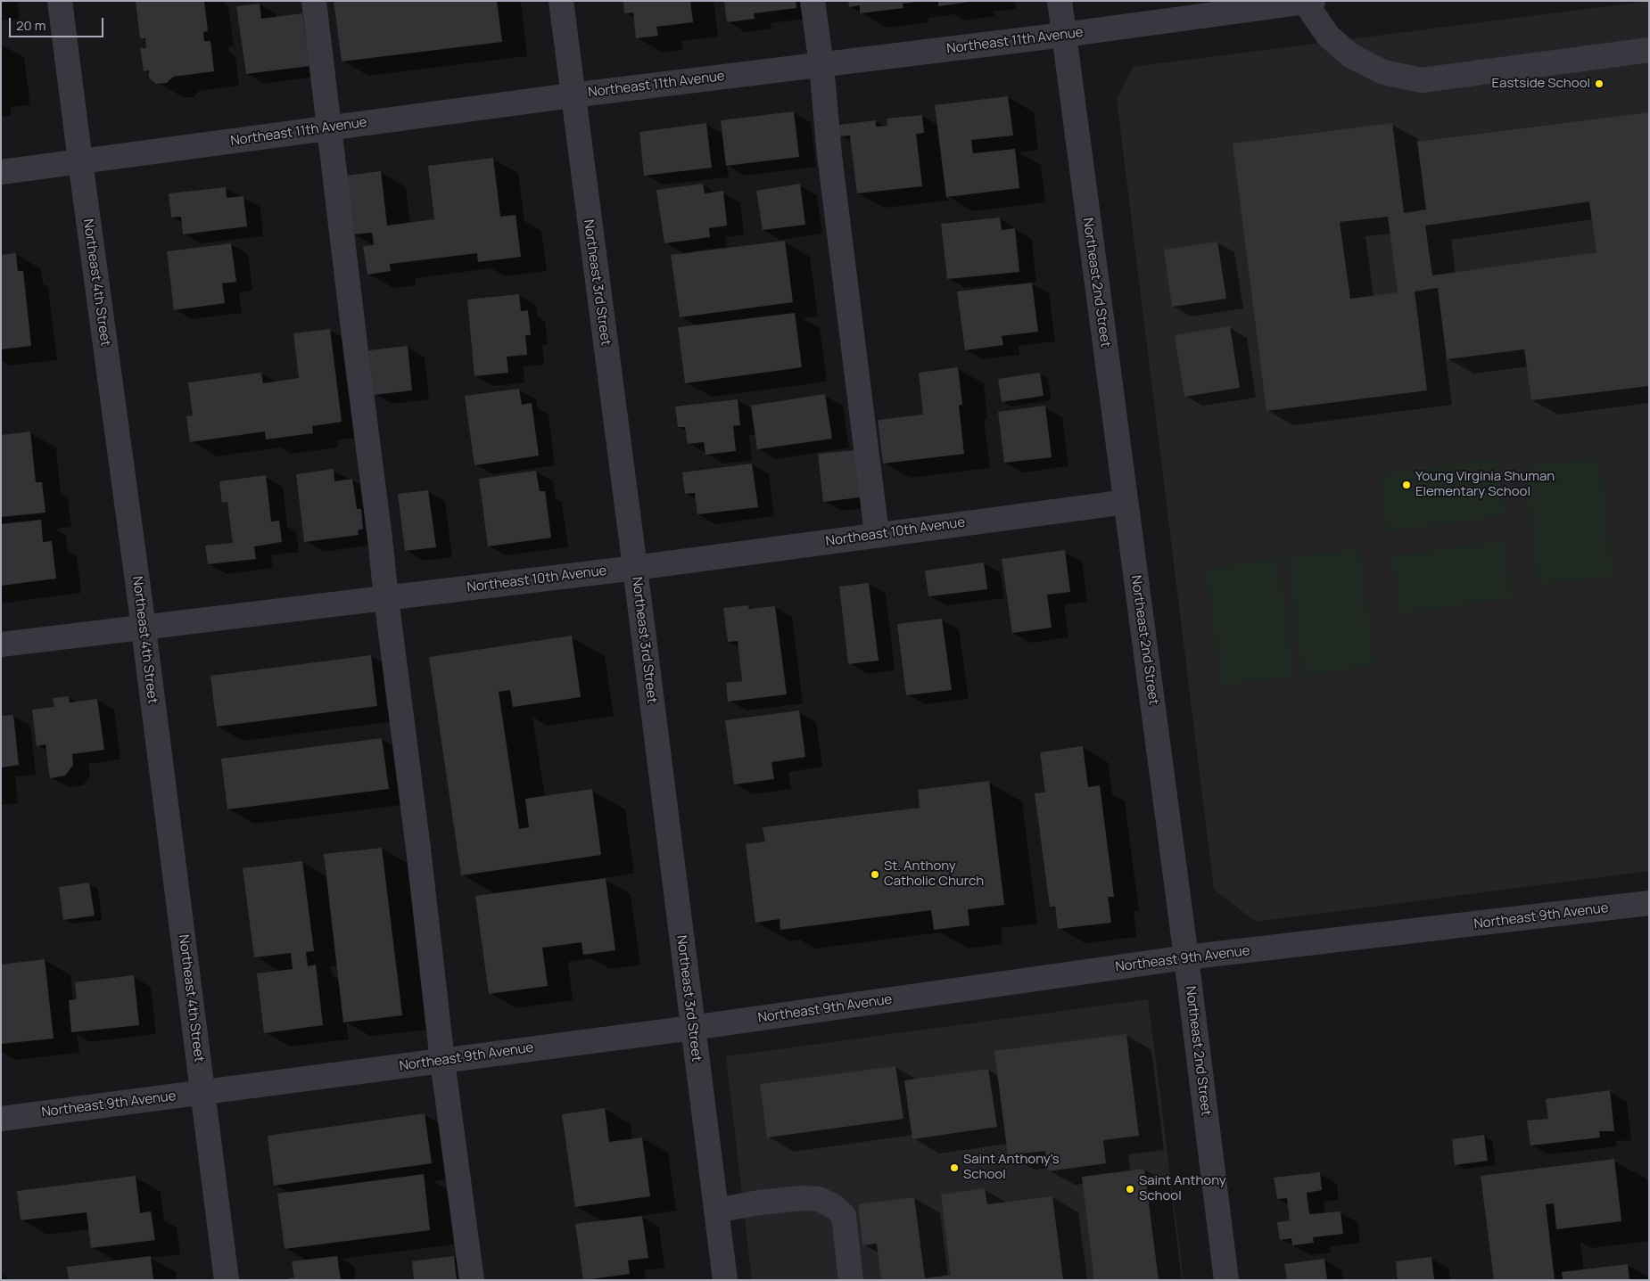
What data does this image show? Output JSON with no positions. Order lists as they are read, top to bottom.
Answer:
{
  "streets": {
    "street": [
      "Northeast 11th Avenue",
      "Northeast 4th Street",
      "Northeast 3rd Street",
      "Northeast 2nd Street",
      "Northeast 10th Avenue",
      "Northeast 9th Avenue"
    ]
  },
  "crossings": [
    ["Northeast 11th Avenue", "Northeast 4th Street"],
    ["Northeast 11th Avenue", "Northeast 3rd Street"],
    ["Northeast 11th Avenue", "Northeast 2nd Street"],
    ["Northeast 4th Street", "Northeast 10th Avenue"],
    ["Northeast 4th Street", "Northeast 9th Avenue"],
    ["Northeast 3rd Street", "Northeast 10th Avenue"],
    ["Northeast 3rd Street", "Northeast 9th Avenue"],
    ["Northeast 2nd Street", "Northeast 10th Avenue"],
    ["Northeast 2nd Street", "Northeast 9th Avenue"]
  ],
  "places": [
    "Eastside School",
    "Young Virginia Shuman Elementary School",
    "St. Anthony Catholic Church",
    "Saint Anthony's School",
    "Saint Anthony School"
  ],
  "scale_bar": "20 m"
}
